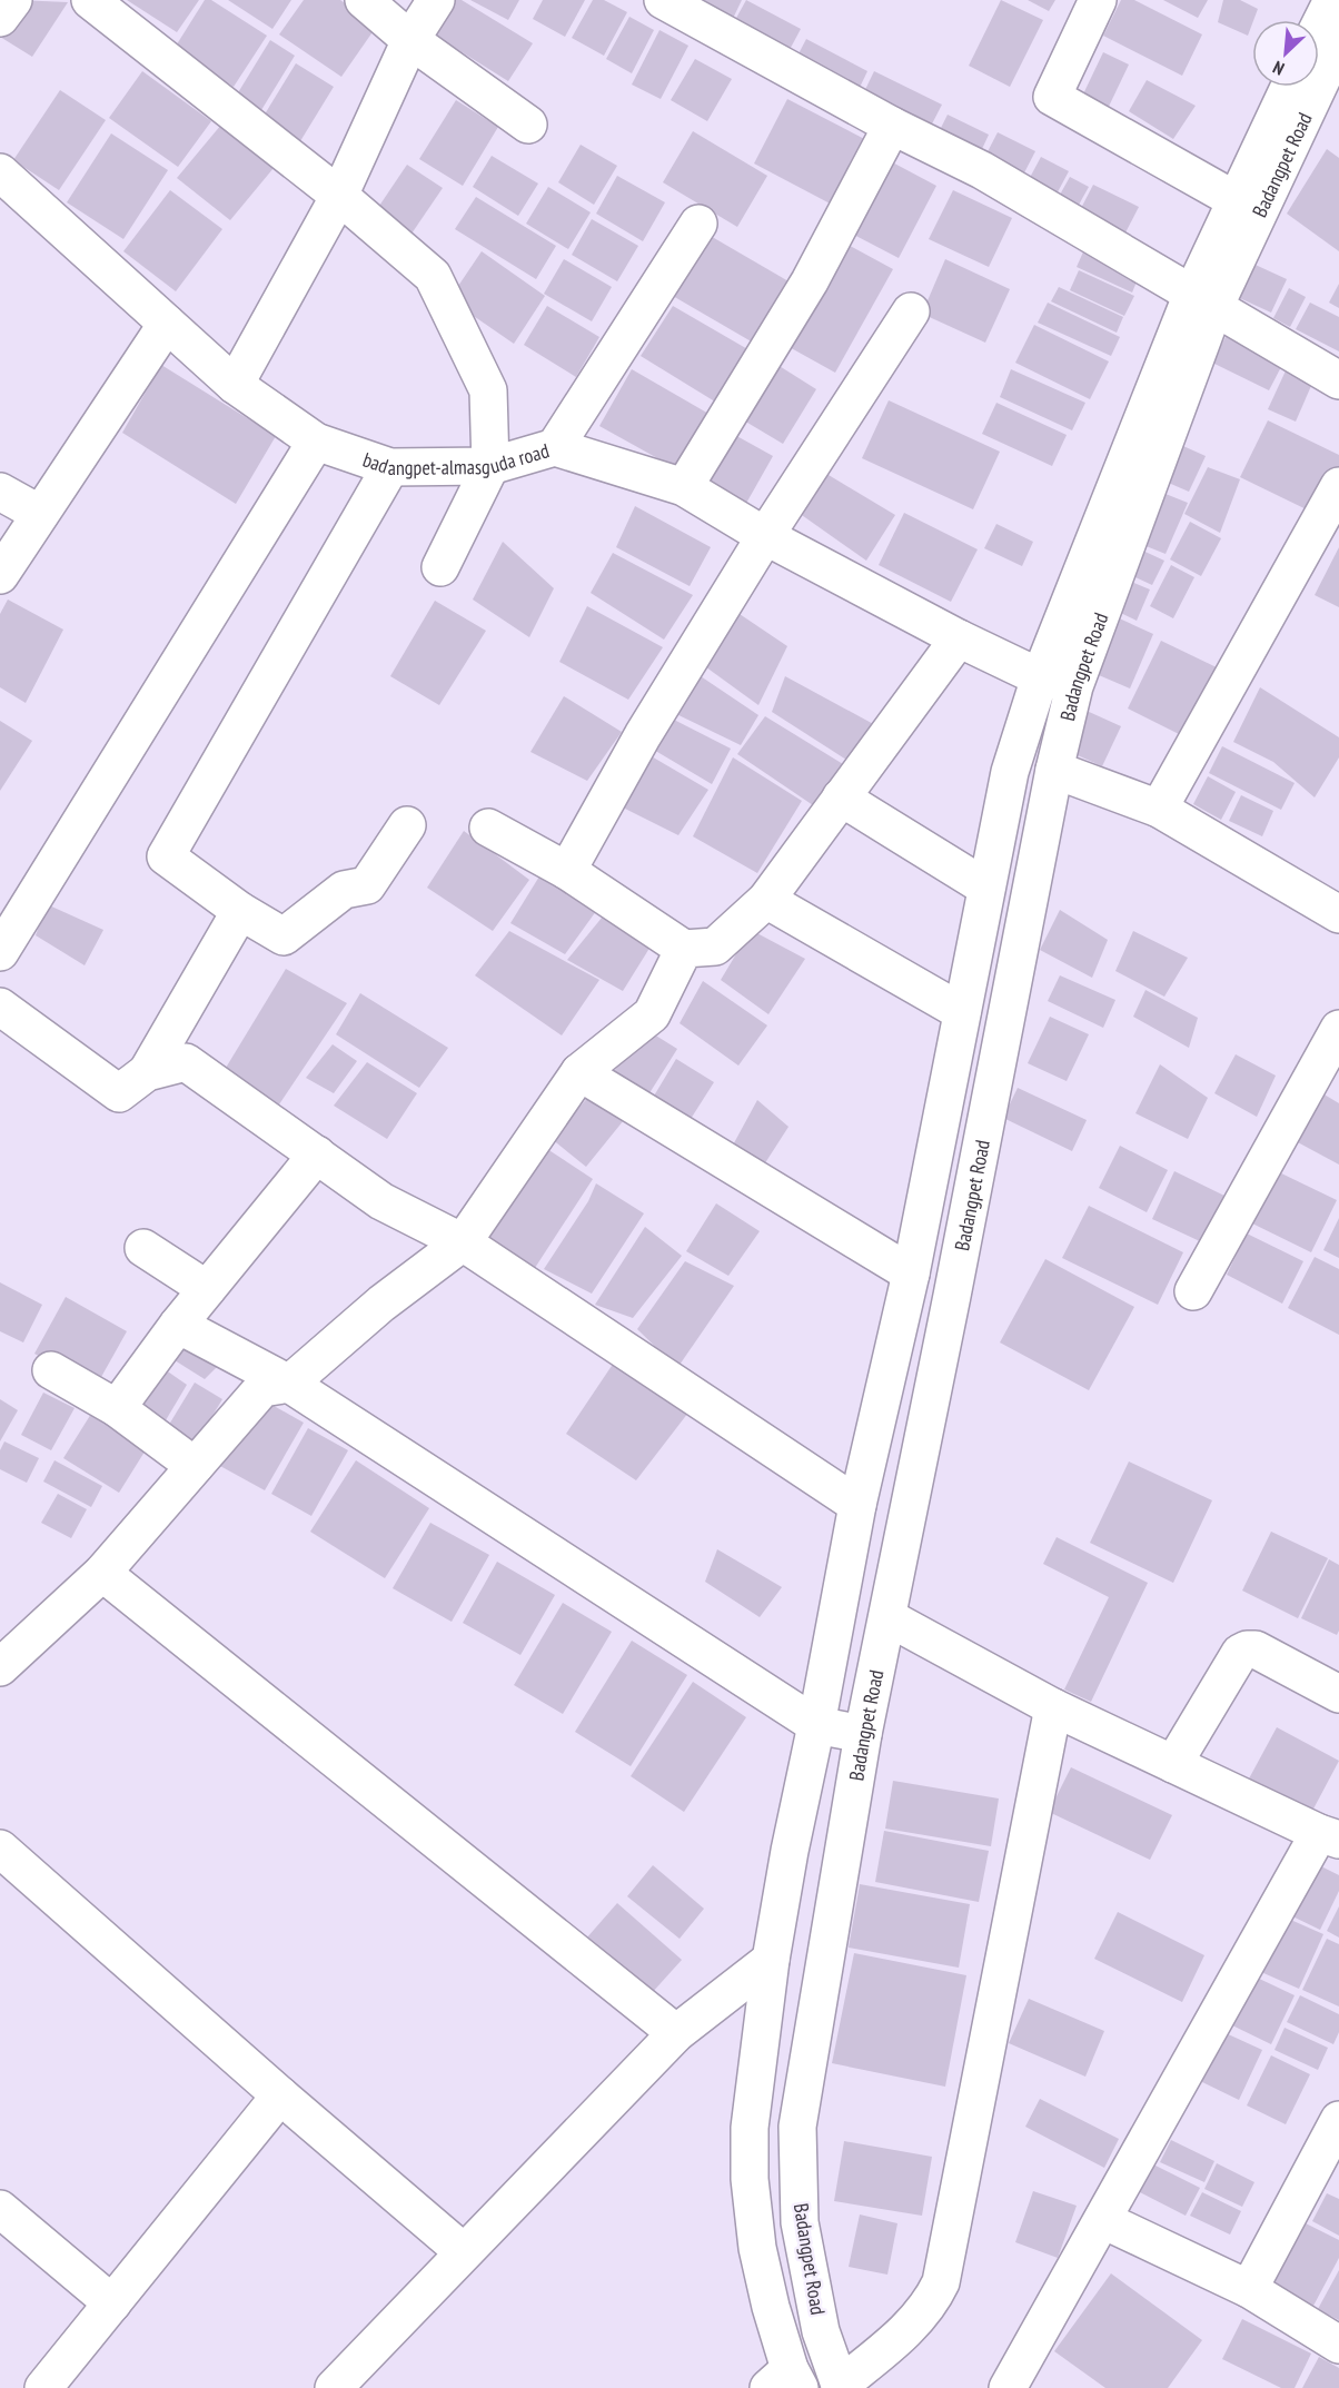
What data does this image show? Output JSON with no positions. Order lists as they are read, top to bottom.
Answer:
{
  "streets": {
    "street": ["Badangpet Road", "badangpet-almasguda road"]
  },
  "crossings": [
    ["Badangpet Road", "badangpet-almasguda road"]
  ],
  "north": "bottom left"
}
